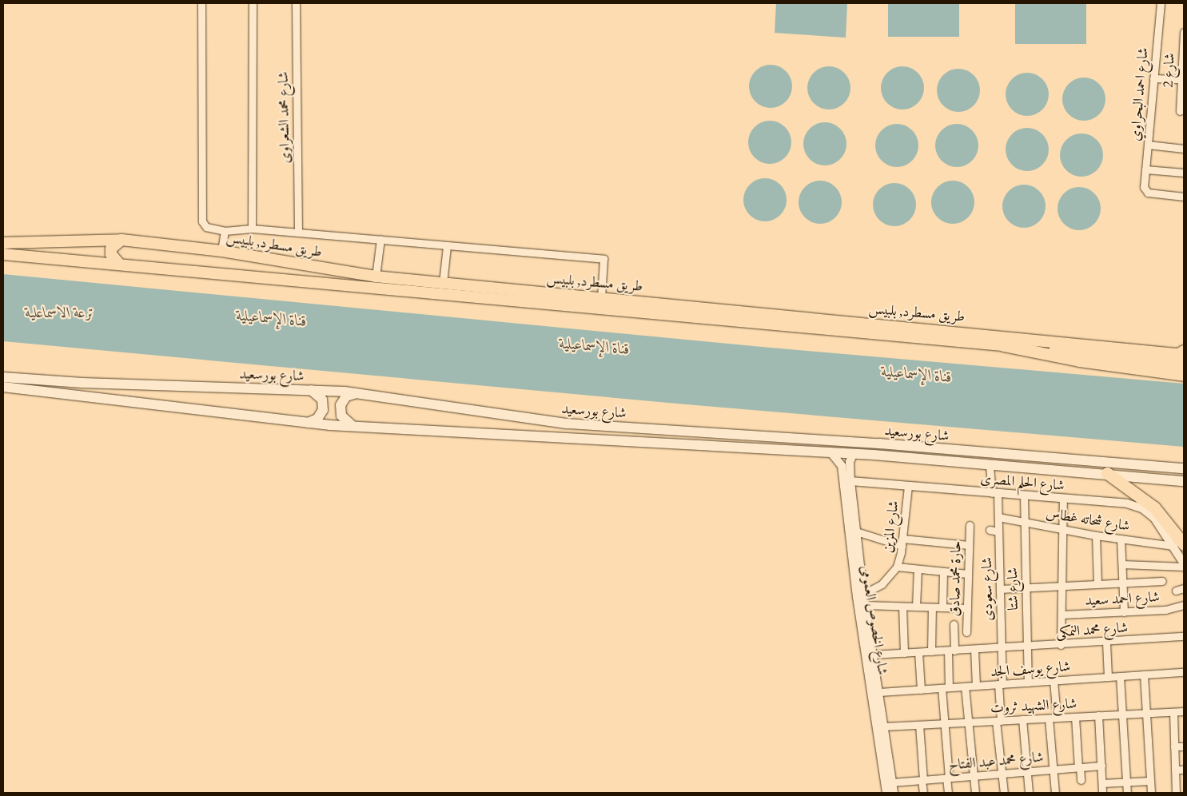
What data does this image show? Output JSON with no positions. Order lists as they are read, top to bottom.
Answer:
{
  "streets": {
    "main road": ["طريق مسطرد, بلبيس", "شارع بورسعيد"],
    "street": [
      "شارع 2",
      "شارع احمد البحراوي",
      "شارع محمد الشعراوى",
      "شارع الحلم المصرى",
      "شارع شحاته غطاس",
      "شارع المزين",
      "حارة محمد صادق",
      "شارع سعودى",
      "شارع شتا",
      "شارع احمد سعيد",
      "شارع الخصوص العمومى",
      "شارع محمد النمكى",
      "شارع يوسف الجد",
      "شارع الشهيد ثروت",
      "شارع محمد عبد الفتاح"
    ]
  },
  "crossings": [
    ["شارع بورسعيد", "شارع سعودى"],
    ["شارع بورسعيد", "شارع الخصوص العمومى"],
    ["شارع الحلم المصرى", "شارع شحاته غطاس"],
    ["شارع الحلم المصرى", "شارع المزين"],
    ["شارع الحلم المصرى", "شارع سعودى"],
    ["شارع الحلم المصرى", "شارع شتا"],
    ["شارع الحلم المصرى", "شارع الخصوص العمومى"],
    ["شارع شحاته غطاس", "شارع سعودى"],
    ["شارع شحاته غطاس", "شارع شتا"],
    ["شارع المزين", "شارع الخصوص العمومى"],
    ["شارع سعودى", "شارع محمد النمكى"],
    ["شارع سعودى", "شارع يوسف الجد"],
    ["شارع سعودى", "شارع الشهيد ثروت"],
    ["شارع سعودى", "شارع محمد عبد الفتاح"],
    ["شارع شتا", "شارع محمد النمكى"],
    ["شارع شتا", "شارع يوسف الجد"],
    ["شارع الخصوص العمومى", "شارع محمد النمكى"],
    ["شارع الخصوص العمومى", "شارع يوسف الجد"],
    ["شارع الخصوص العمومى", "شارع الشهيد ثروت"],
    ["شارع الخصوص العمومى", "شارع محمد عبد الفتاح"]
  ],
  "water": ["ترعة الاسماعلية", "قناة الإسماعيلية"]
}
